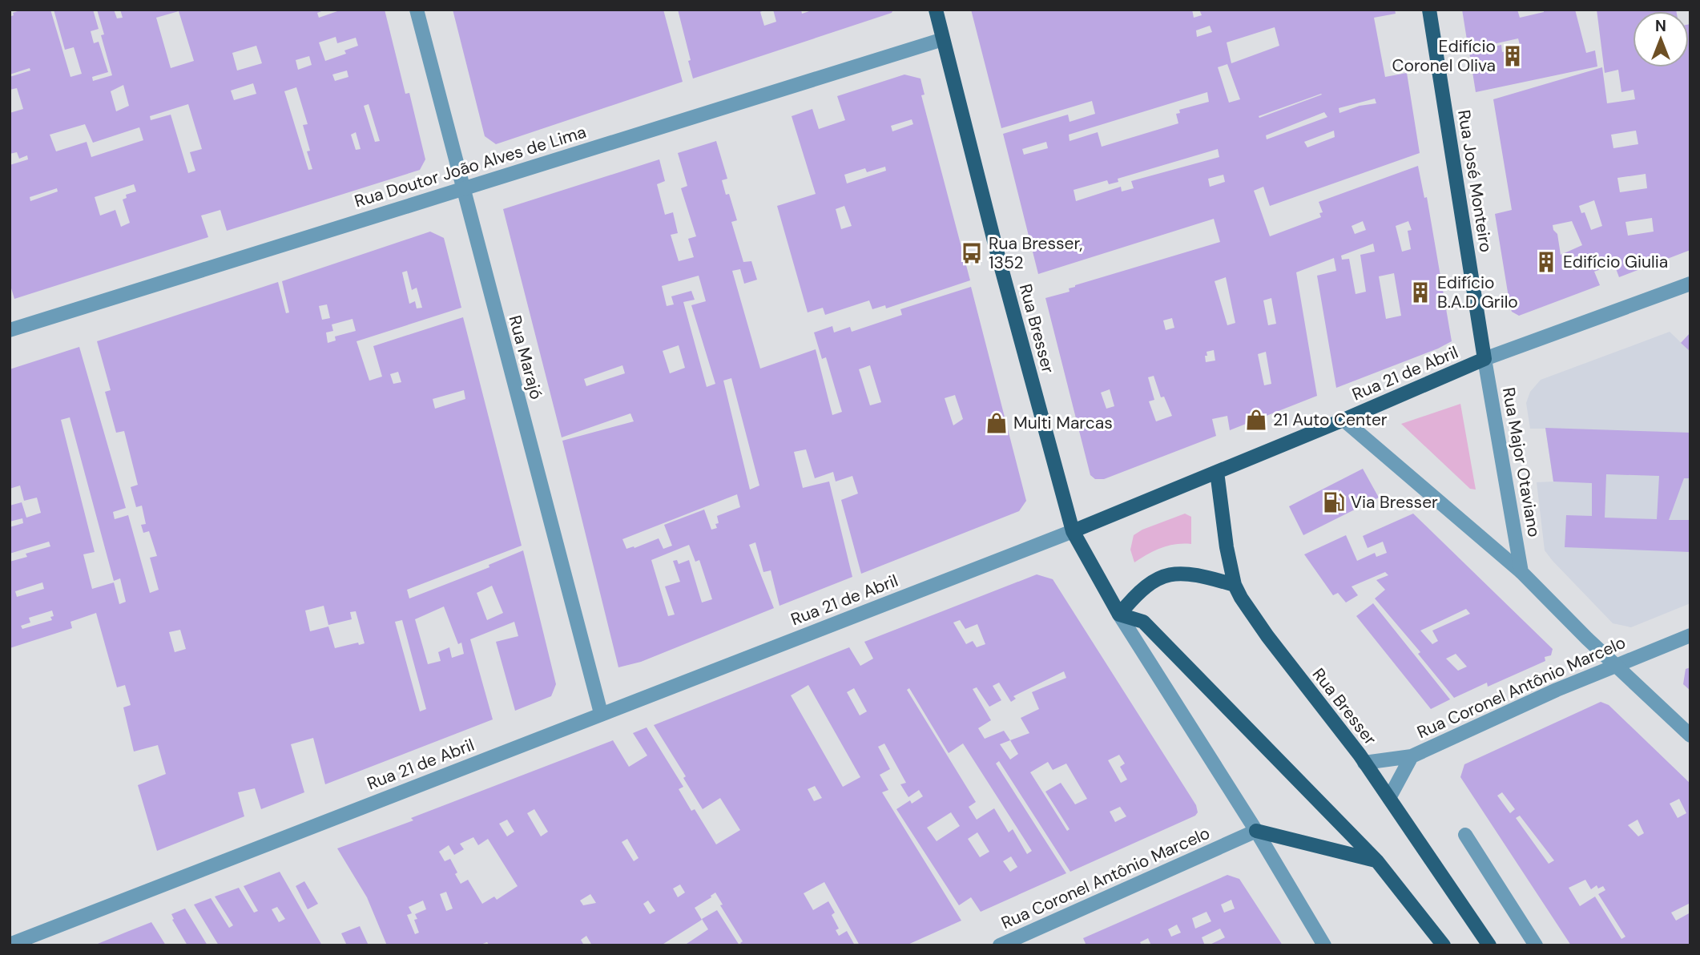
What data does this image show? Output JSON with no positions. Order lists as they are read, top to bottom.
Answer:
{
  "streets": {
    "main road": ["Rua José Monteiro", "Rua Bresser", "Rua 21 de Abril"],
    "street": [
      "Rua Doutor João Alves de Lima",
      "Rua Marajó",
      "Rua Major Otaviano",
      "Rua Coronel Antônio Marcelo"
    ]
  },
  "crossings": [
    ["Rua Doutor João Alves de Lima", "Rua Bresser"],
    ["Rua Doutor João Alves de Lima", "Rua Marajó"],
    ["Rua José Monteiro", "Rua 21 de Abril"],
    ["Rua José Monteiro", "Rua Major Otaviano"],
    ["Rua Bresser", "Rua 21 de Abril"],
    ["Rua Bresser", "Rua Coronel Antônio Marcelo"],
    ["Rua Marajó", "Rua 21 de Abril"],
    ["Rua 21 de Abril", "Rua Major Otaviano"]
  ],
  "places": {
    "building": ["Edifício Coronel Oliva", "Edifício Giulia", "Edifício B.A.D Grilo"],
    "bus stop": ["Rua Bresser, 1352"],
    "shop": ["21 Auto Center", "Multi Marcas"],
    "fuel station": ["Via Bresser"]
  },
  "north": "top"
}
